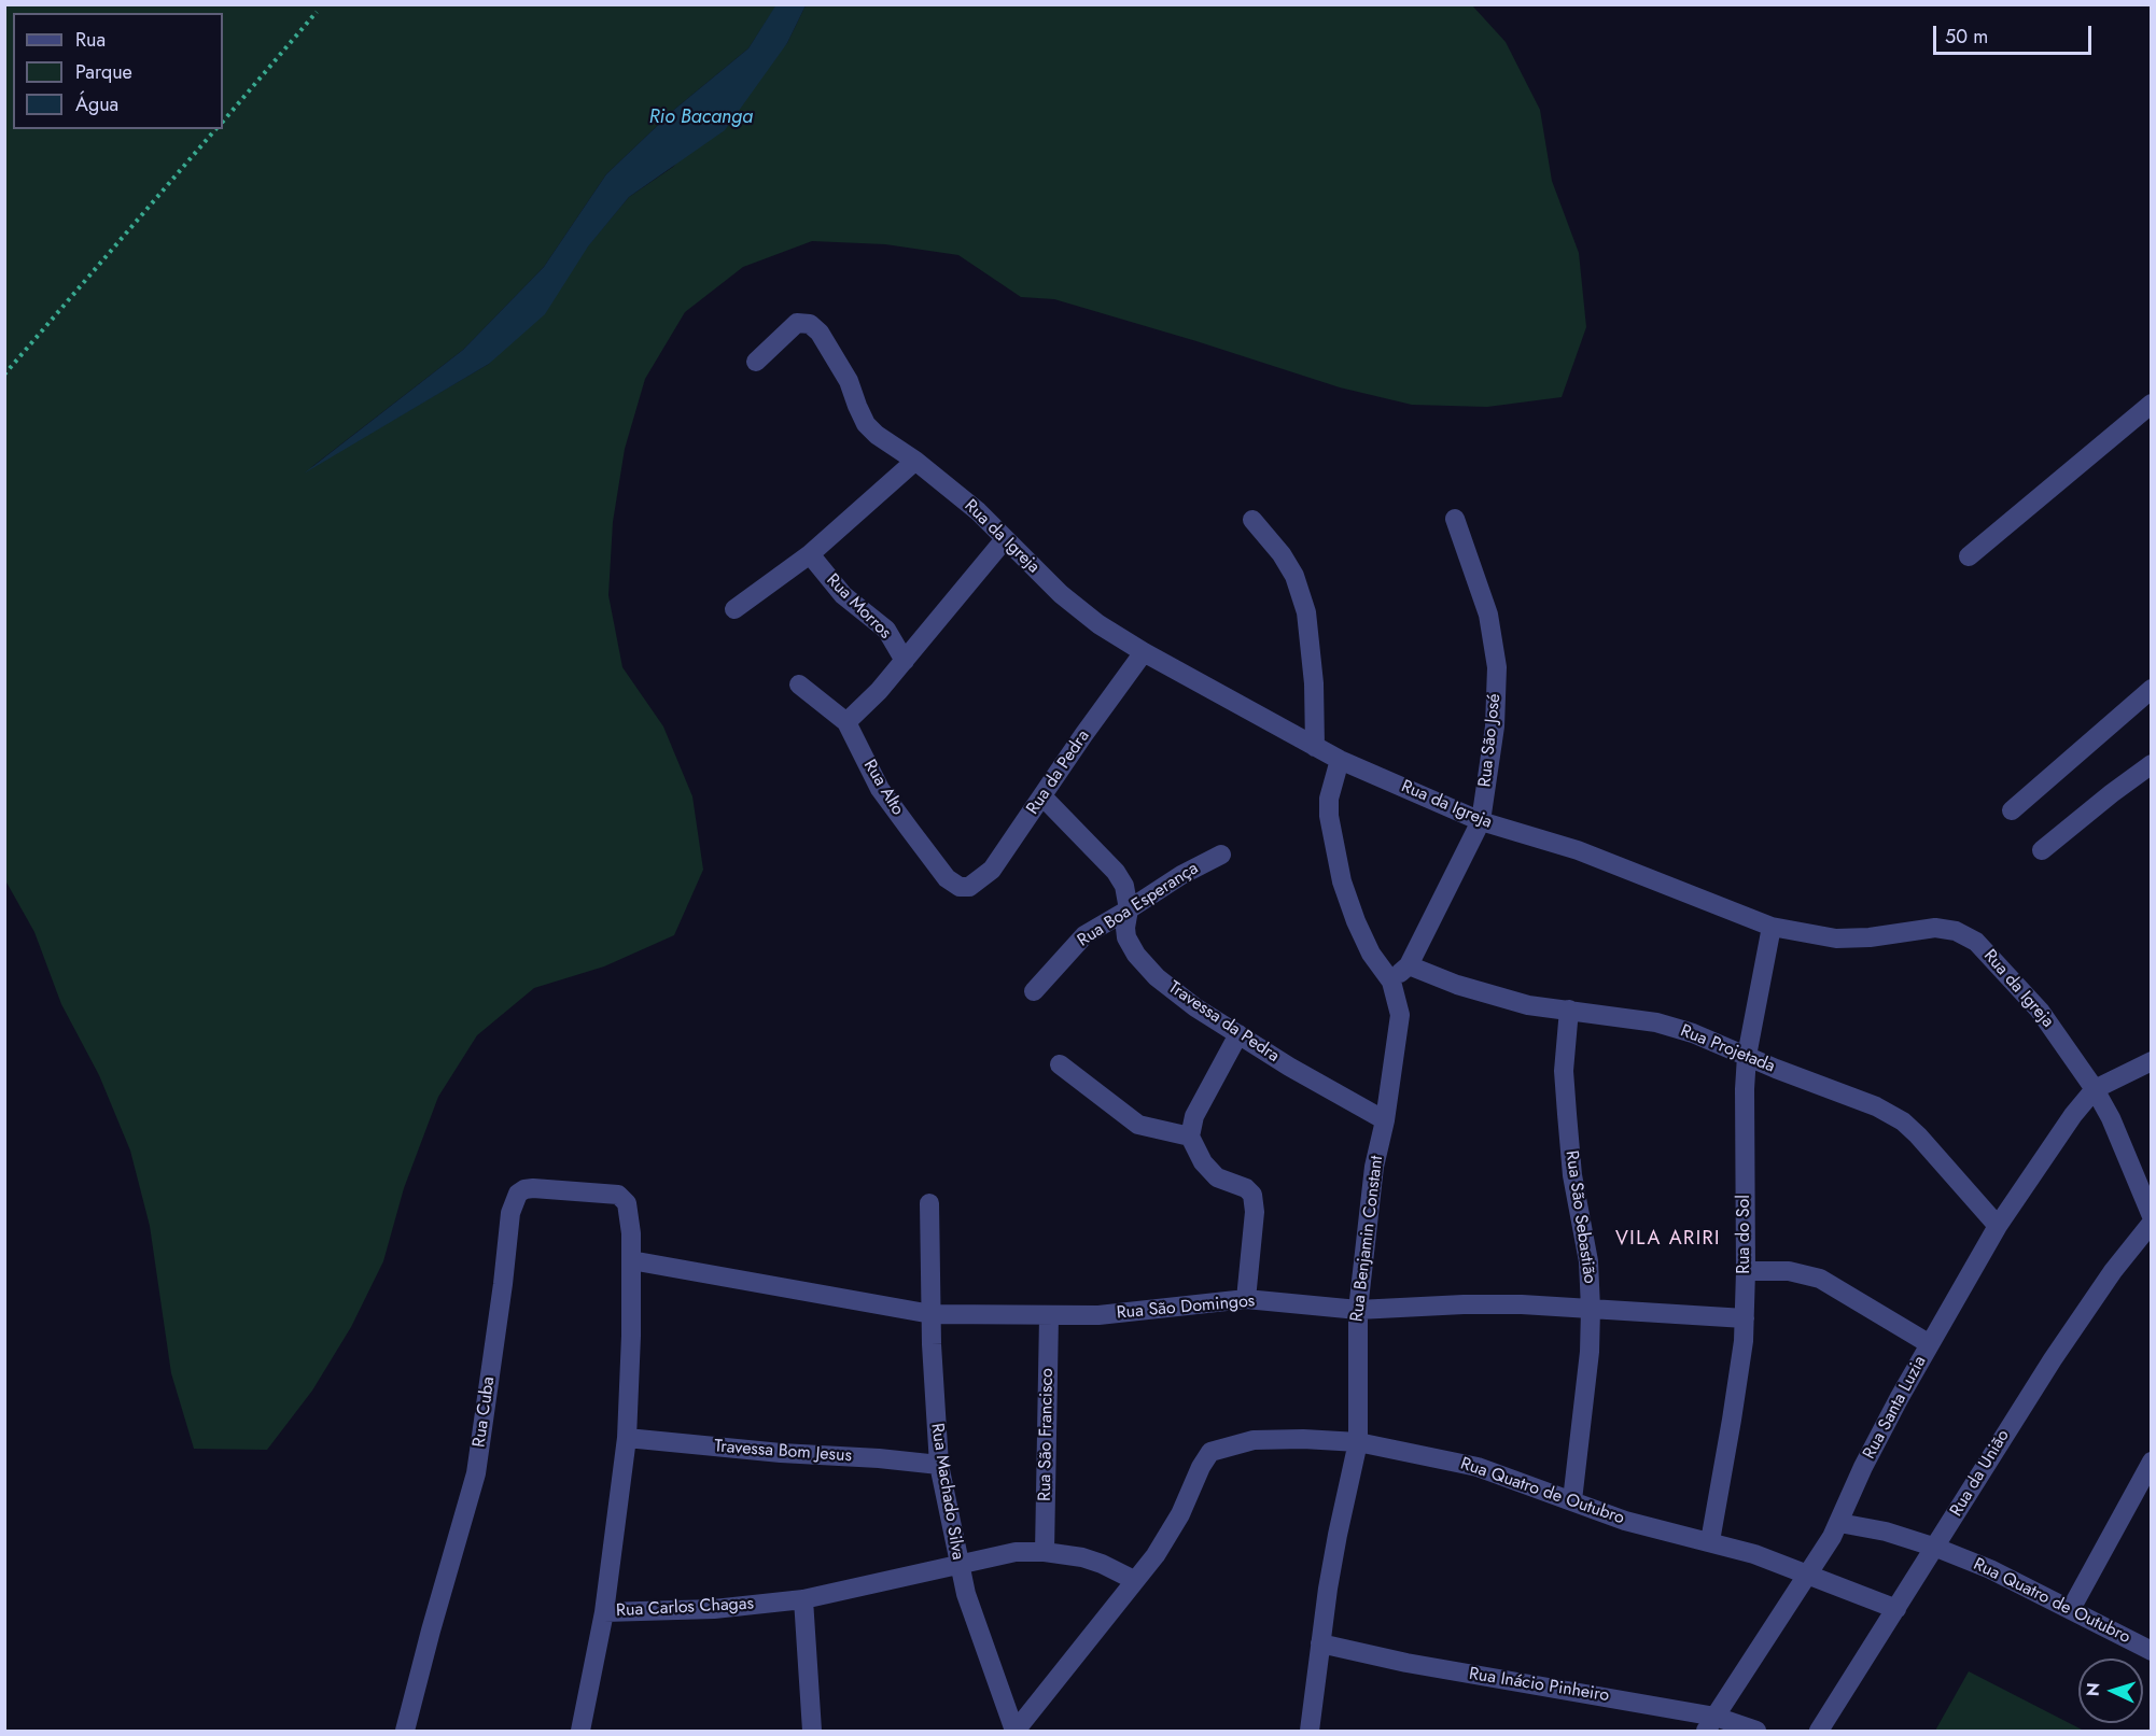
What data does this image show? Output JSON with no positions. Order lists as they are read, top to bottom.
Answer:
{
  "streets": {
    "street": [
      "Rua da Igreja",
      "Rua Morros",
      "Rua São José",
      "Rua da Pedra",
      "Rua Alto",
      "Rua Boa Esperança",
      "Travessa da Pedra",
      "Rua Projetada",
      "Rua São Sebastião",
      "Rua do Sol",
      "Rua Benjamin Constant",
      "Rua São Domingos",
      "Rua Santa Luzia",
      "Rua Cuba",
      "Rua São Francisco",
      "Travessa Bom Jesus",
      "Rua da União",
      "Rua Machado Silva",
      "Rua Quatro de Outubro",
      "Rua Carlos Chagas",
      "Rua Inácio Pinheiro"
    ]
  },
  "crossings": [
    ["Rua da Igreja", "Rua São José"],
    ["Rua da Igreja", "Rua da Pedra"],
    ["Rua da Igreja", "Rua do Sol"],
    ["Rua da Igreja", "Rua Benjamin Constant"],
    ["Rua da Igreja", "Rua Santa Luzia"],
    ["Rua São José", "Rua Projetada"],
    ["Rua São José", "Rua Benjamin Constant"],
    ["Rua da Pedra", "Rua Alto"],
    ["Rua da Pedra", "Travessa da Pedra"],
    ["Rua Boa Esperança", "Travessa da Pedra"],
    ["Travessa da Pedra", "Rua Benjamin Constant"],
    ["Rua Projetada", "Rua São Sebastião"],
    ["Rua Projetada", "Rua do Sol"],
    ["Rua Projetada", "Rua Santa Luzia"],
    ["Rua São Sebastião", "Rua São Domingos"],
    ["Rua São Sebastião", "Rua Quatro de Outubro"],
    ["Rua do Sol", "Rua São Domingos"],
    ["Rua do Sol", "Rua Quatro de Outubro"],
    ["Rua Benjamin Constant", "Rua São Domingos"],
    ["Rua Benjamin Constant", "Rua Quatro de Outubro"],
    ["Rua Benjamin Constant", "Rua Inácio Pinheiro"],
    ["Rua São Domingos", "Rua São Francisco"],
    ["Rua São Domingos", "Rua Machado Silva"],
    ["Rua São Domingos", "Rua Carlos Chagas"],
    ["Rua Santa Luzia", "Rua Quatro de Outubro"],
    ["Rua Santa Luzia", "Rua Inácio Pinheiro"],
    ["Rua Cuba", "Rua Carlos Chagas"],
    ["Rua São Francisco", "Rua Carlos Chagas"],
    ["Travessa Bom Jesus", "Rua Machado Silva"],
    ["Travessa Bom Jesus", "Rua Carlos Chagas"],
    ["Rua da União", "Rua Quatro de Outubro"],
    ["Rua Machado Silva", "Rua Quatro de Outubro"],
    ["Rua Machado Silva", "Rua Carlos Chagas"],
    ["Rua Quatro de Outubro", "Rua Carlos Chagas"]
  ],
  "districts": ["VILA ARIRI"],
  "water": ["Rio Bacanga"],
  "legend": ["Rua", "Parque", "Água"],
  "scale_bar": "50 m",
  "north": "left"
}
